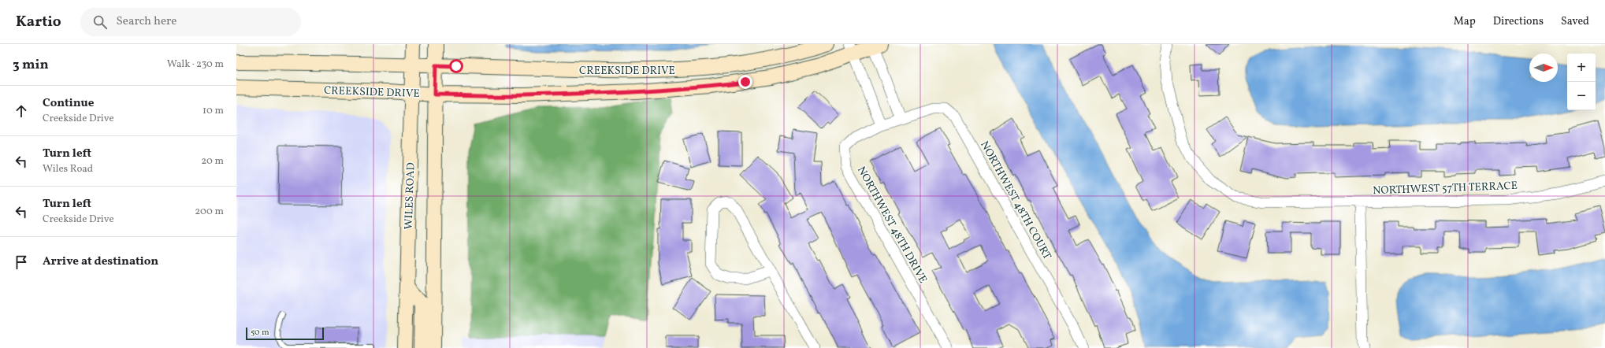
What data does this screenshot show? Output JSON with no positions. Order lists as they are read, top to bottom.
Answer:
{
  "streets": {
    "street": [
      "CREEKSIDE DRIVE",
      "NORTHWEST 57TH TERRACE",
      "WILES ROAD",
      "NORTHWEST 48TH COURT",
      "NORTHWEST 48TH DRIVE"
    ]
  },
  "crossings": [
    ["CREEKSIDE DRIVE", "WILES ROAD"],
    ["NORTHWEST 48TH COURT", "NORTHWEST 48TH DRIVE"]
  ],
  "scale_bar": "50 m",
  "north": "right",
  "page": {
    "header": "Kartio",
    "search": "Search here",
    "nav": ["Map", "Directions", "Saved"],
    "heading": ["3 min", "Walk · 230 m"],
    "map_buttons": ["+", "−"],
    "list": [
      ["Continue", "Creekside Drive", "10 m"],
      ["Turn left", "Wiles Road", "20 m"],
      ["Turn left", "Creekside Drive", "200 m"],
      "Arrive at destination"
    ],
    "scale": "50 m"
  }
}
